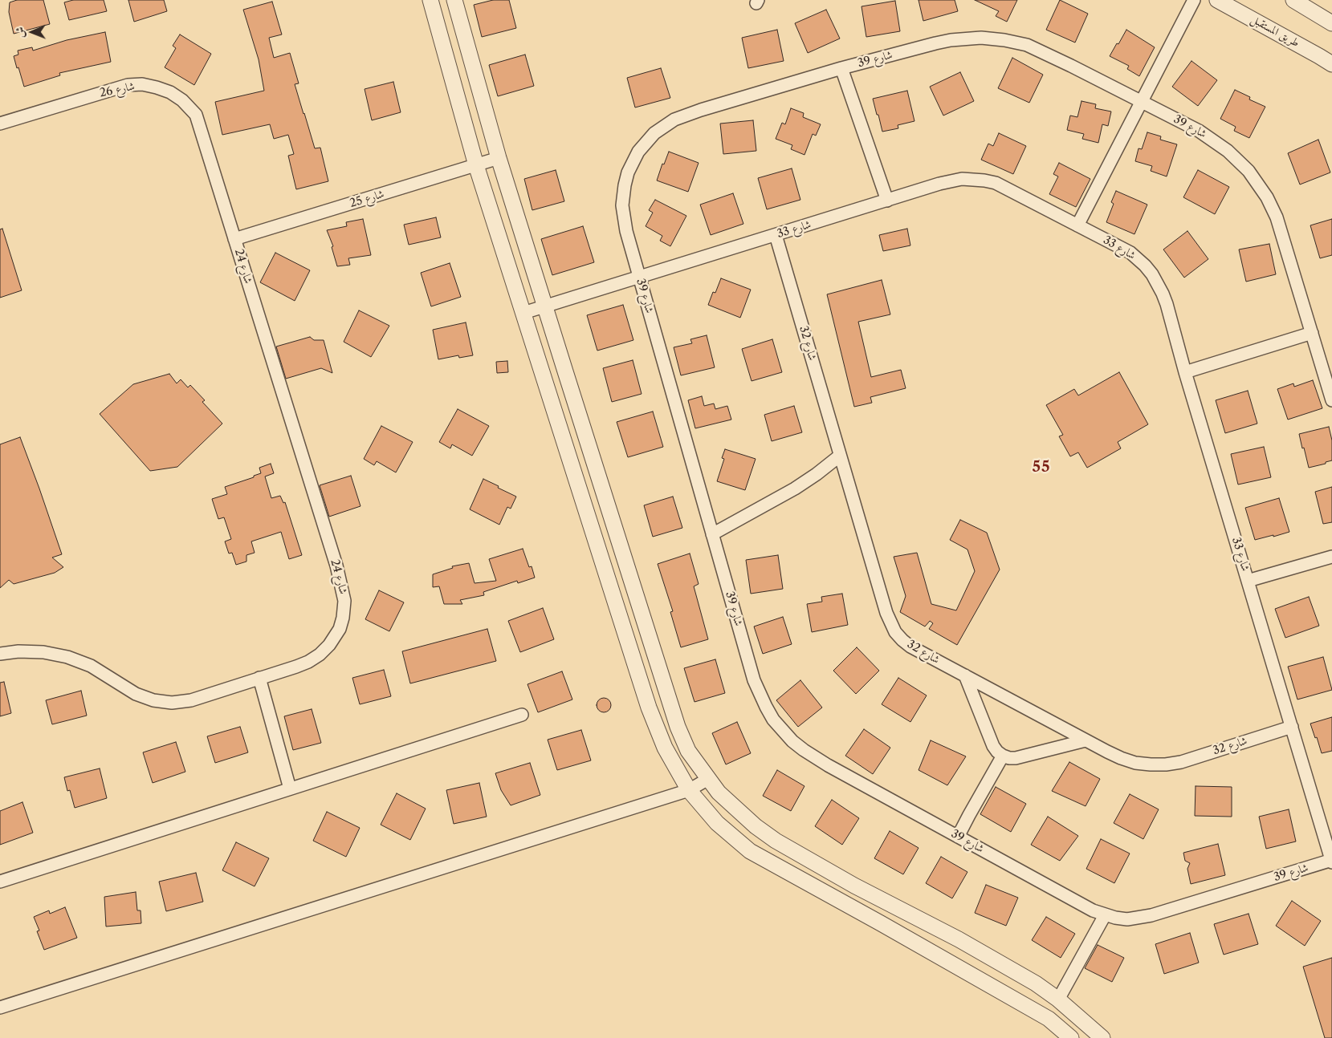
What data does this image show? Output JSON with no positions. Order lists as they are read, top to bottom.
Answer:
{
  "streets": {
    "street": [
      "طريق المستقبل",
      "شارع 39",
      "شارع 26",
      "شارع 25",
      "شارع 33",
      "شارع 24",
      "شارع 32"
    ]
  },
  "crossings": [
    ["شارع 39", "شارع 33"],
    ["شارع 26", "شارع 25"],
    ["شارع 26", "شارع 24"],
    ["شارع 25", "شارع 24"],
    ["شارع 33", "شارع 32"]
  ],
  "districts": ["55"],
  "north": "left"
}
